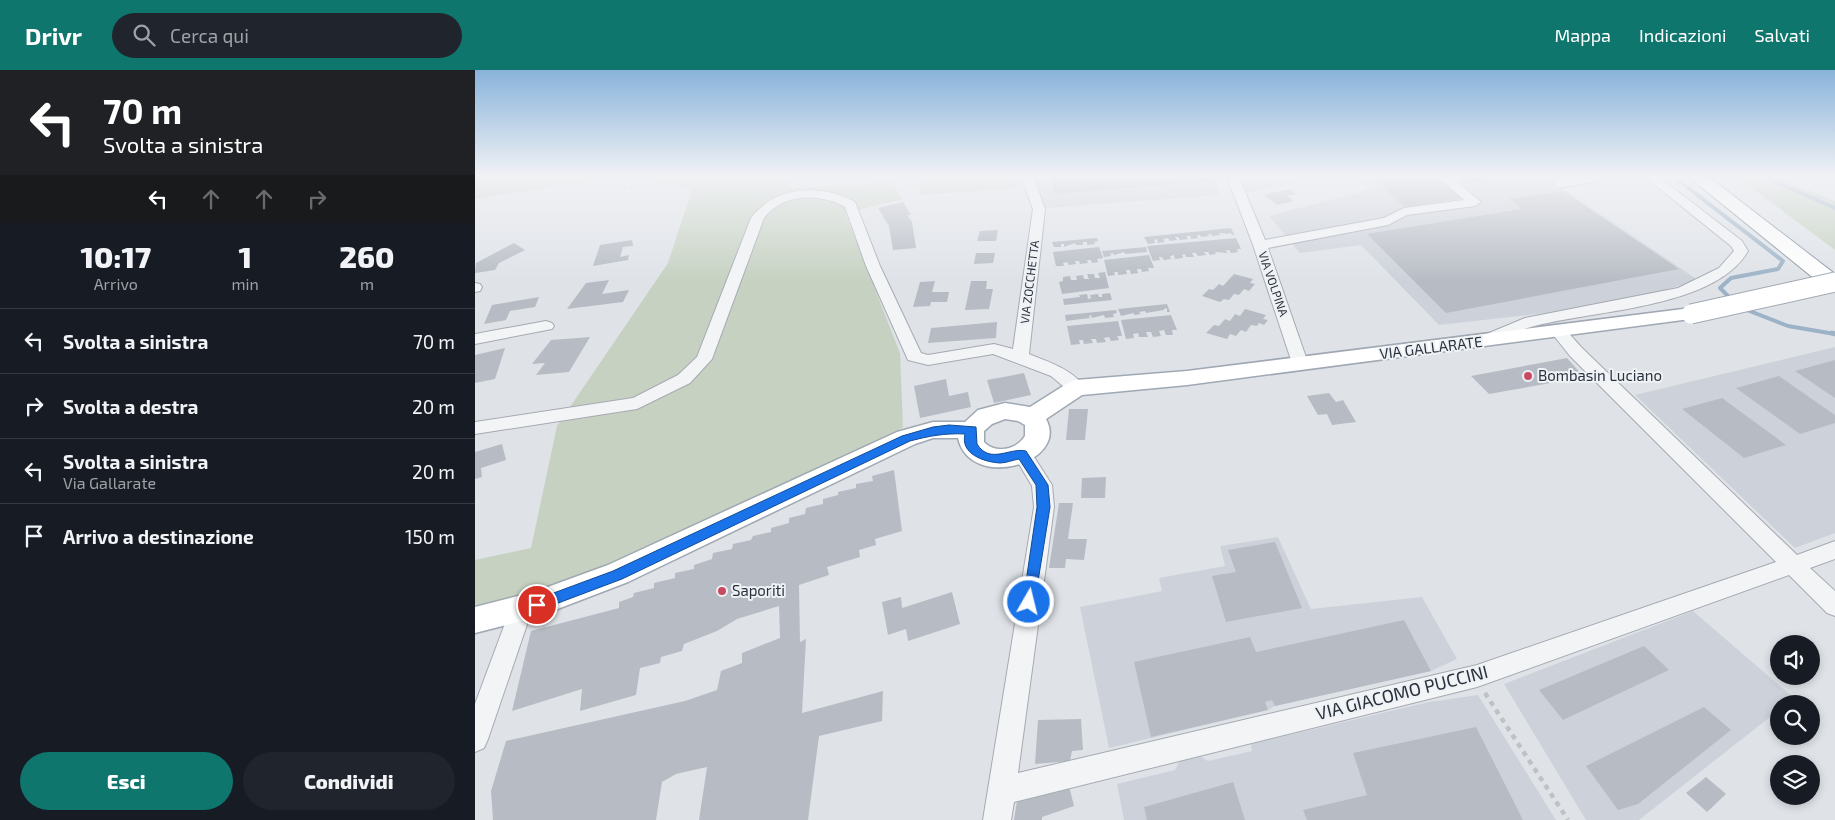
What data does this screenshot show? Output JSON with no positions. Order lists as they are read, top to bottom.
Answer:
{
  "streets": {
    "main road": ["VIA GALLARATE"],
    "street": ["VIA ZOCCHETTA", "VIA VOLPINA", "VIA GIACOMO PUCCINI"]
  },
  "crossings": [
    ["VIA VOLPINA", "VIA GALLARATE"]
  ],
  "places": ["Bombasin Luciano", "Saporiti"],
  "page": {
    "header": "Drivr",
    "search": "Cerca qui",
    "nav": ["Mappa", "Indicazioni", "Salvati"],
    "turn": ["70 m", "Svolta a sinistra"],
    "eta": [
      "10:17",
      "Arrivo",
      "1",
      "min",
      "260",
      "m"
    ],
    "list": [
      {
        "name": "Svolta a sinistra",
        "value": "70 m"
      },
      {
        "name": "Svolta a destra",
        "value": "20 m"
      },
      {
        "name": "Svolta a sinistra",
        "note": "Via Gallarate",
        "value": "20 m"
      },
      {
        "name": "Arrivo a destinazione",
        "value": "150 m"
      }
    ],
    "buttons": ["Esci", "Condividi"]
  }
}
